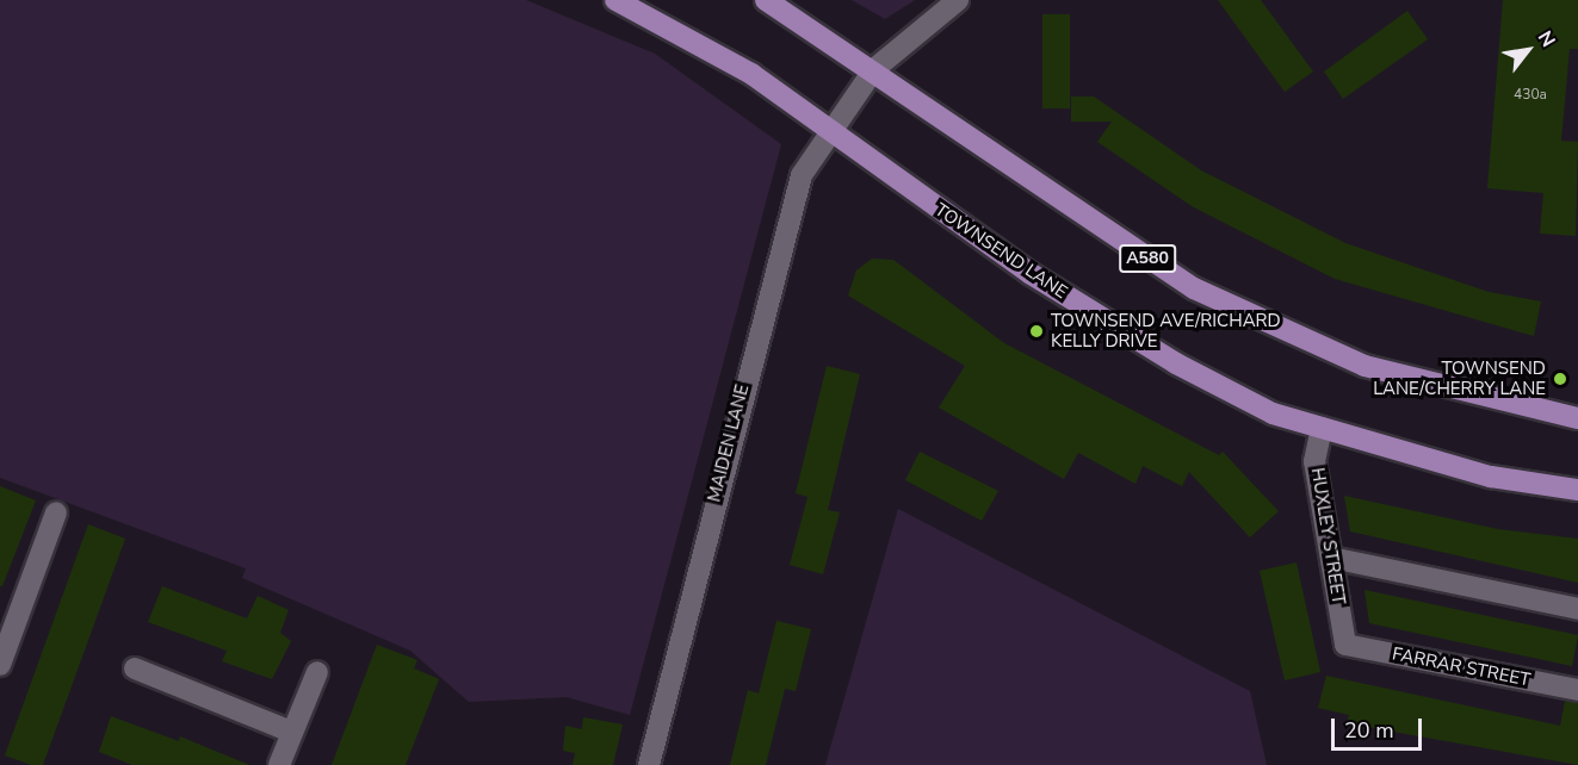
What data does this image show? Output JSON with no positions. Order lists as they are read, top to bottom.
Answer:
{
  "streets": {
    "main road": ["TOWNSEND LANE", "A580"],
    "street": ["MAIDEN LANE", "HUXLEY STREET", "FARRAR STREET"]
  },
  "crossings": [
    ["TOWNSEND LANE", "MAIDEN LANE"],
    ["TOWNSEND LANE", "HUXLEY STREET"],
    ["A580", "MAIDEN LANE"],
    ["HUXLEY STREET", "FARRAR STREET"]
  ],
  "places": ["TOWNSEND AVE/RICHARD KELLY DRIVE", "TOWNSEND LANE/CHERRY LANE"],
  "house_numbers": ["430a"],
  "scale_bar": "20 m",
  "north": "top right"
}
